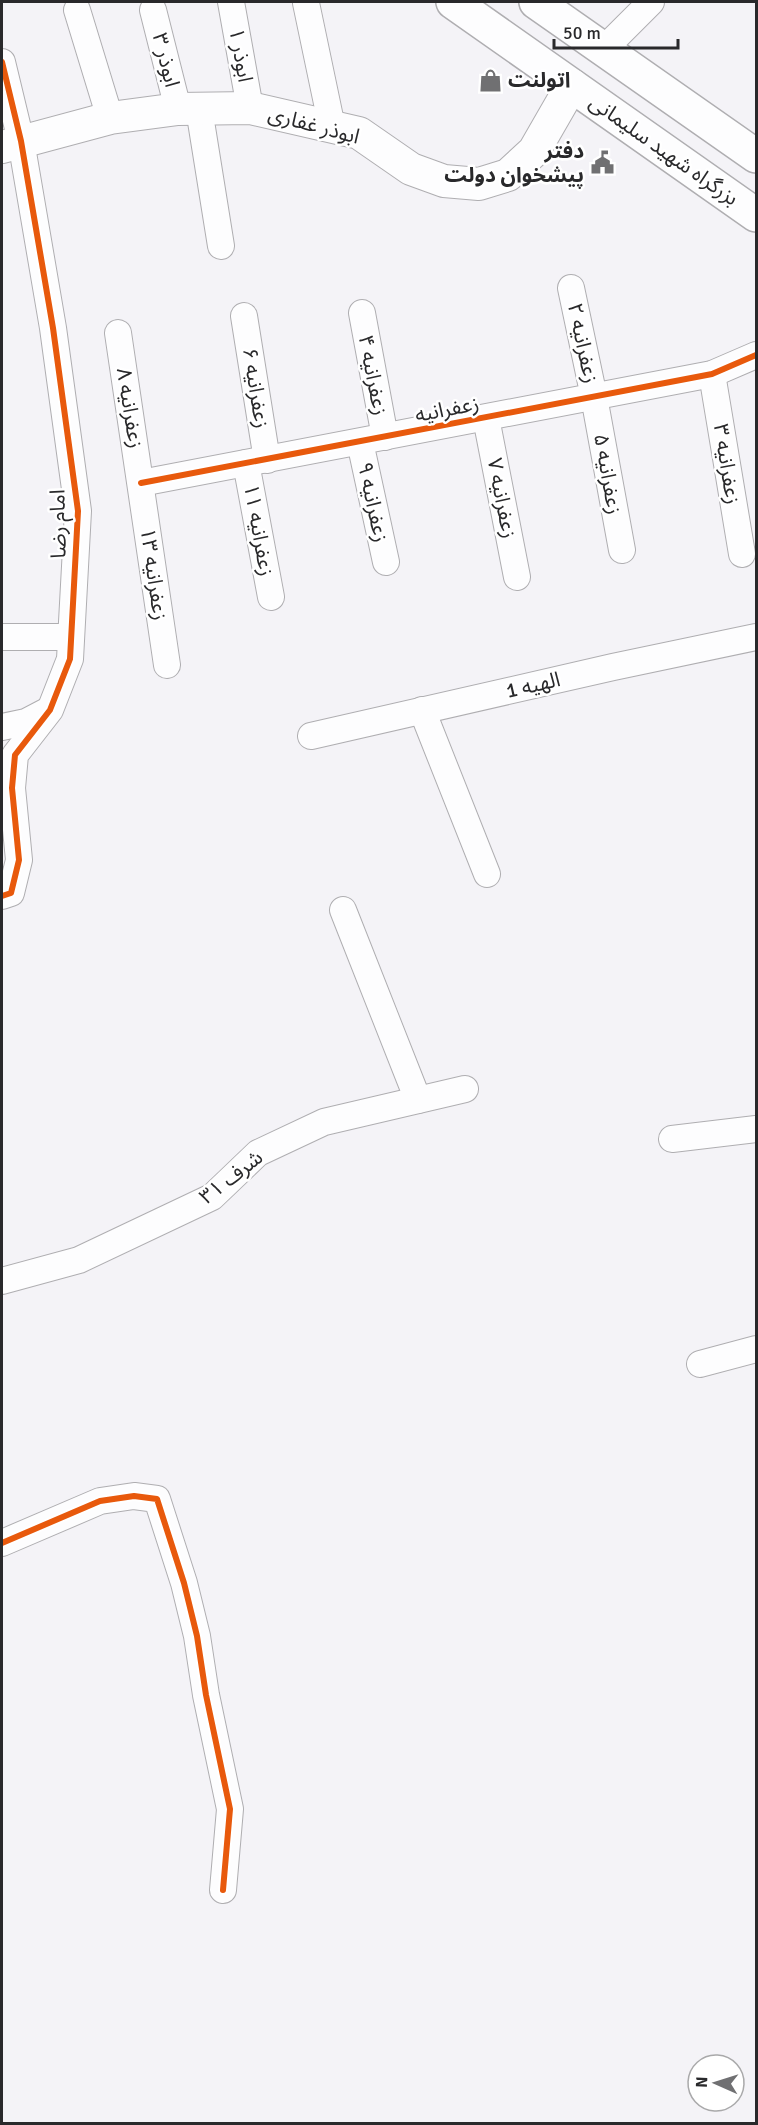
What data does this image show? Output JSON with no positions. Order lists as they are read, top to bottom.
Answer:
{
  "streets": {
    "highway": ["بزرگراه شهید سلیمانی"],
    "main road": ["ابوذر غفاری"],
    "street": [
      "ابوذر ۱",
      "ابوذر ۳",
      "زعفرانیه ۲",
      "زعفرانیه ۴",
      "زعفرانیه ۶",
      "زعفرانیه ۸",
      "زعفرانیه",
      "زعفرانیه ۳",
      "زعفرانیه ۵",
      "زعفرانیه ۷",
      "زعفرانیه ۹",
      "امام رضا",
      "زعفرانیه ۱۱",
      "زعفرانیه ۱۳",
      "الهیه 1",
      "شرف ۳۱"
    ]
  },
  "crossings": [
    ["ابوذر ۱", "ابوذر غفاری"],
    ["ابوذر ۳", "ابوذر غفاری"],
    ["ابوذر غفاری", "بزرگراه شهید سلیمانی"],
    ["ابوذر غفاری", "امام رضا"],
    ["زعفرانیه ۲", "زعفرانیه"],
    ["زعفرانیه ۲", "زعفرانیه ۵"],
    ["زعفرانیه ۴", "زعفرانیه"],
    ["زعفرانیه ۴", "زعفرانیه ۹"],
    ["زعفرانیه ۶", "زعفرانیه"],
    ["زعفرانیه ۶", "زعفرانیه ۱۱"],
    ["زعفرانیه ۸", "زعفرانیه"],
    ["زعفرانیه ۸", "زعفرانیه ۱۳"],
    ["زعفرانیه", "زعفرانیه ۳"],
    ["زعفرانیه", "زعفرانیه ۵"],
    ["زعفرانیه", "زعفرانیه ۷"],
    ["زعفرانیه", "زعفرانیه ۹"],
    ["زعفرانیه", "زعفرانیه ۱۱"],
    ["زعفرانیه", "زعفرانیه ۱۳"]
  ],
  "places": {
    "shop": ["اتولنت"],
    "public building": ["دفتر پیشخوان دولت"]
  },
  "scale_bar": "50 m",
  "north": "left"
}
